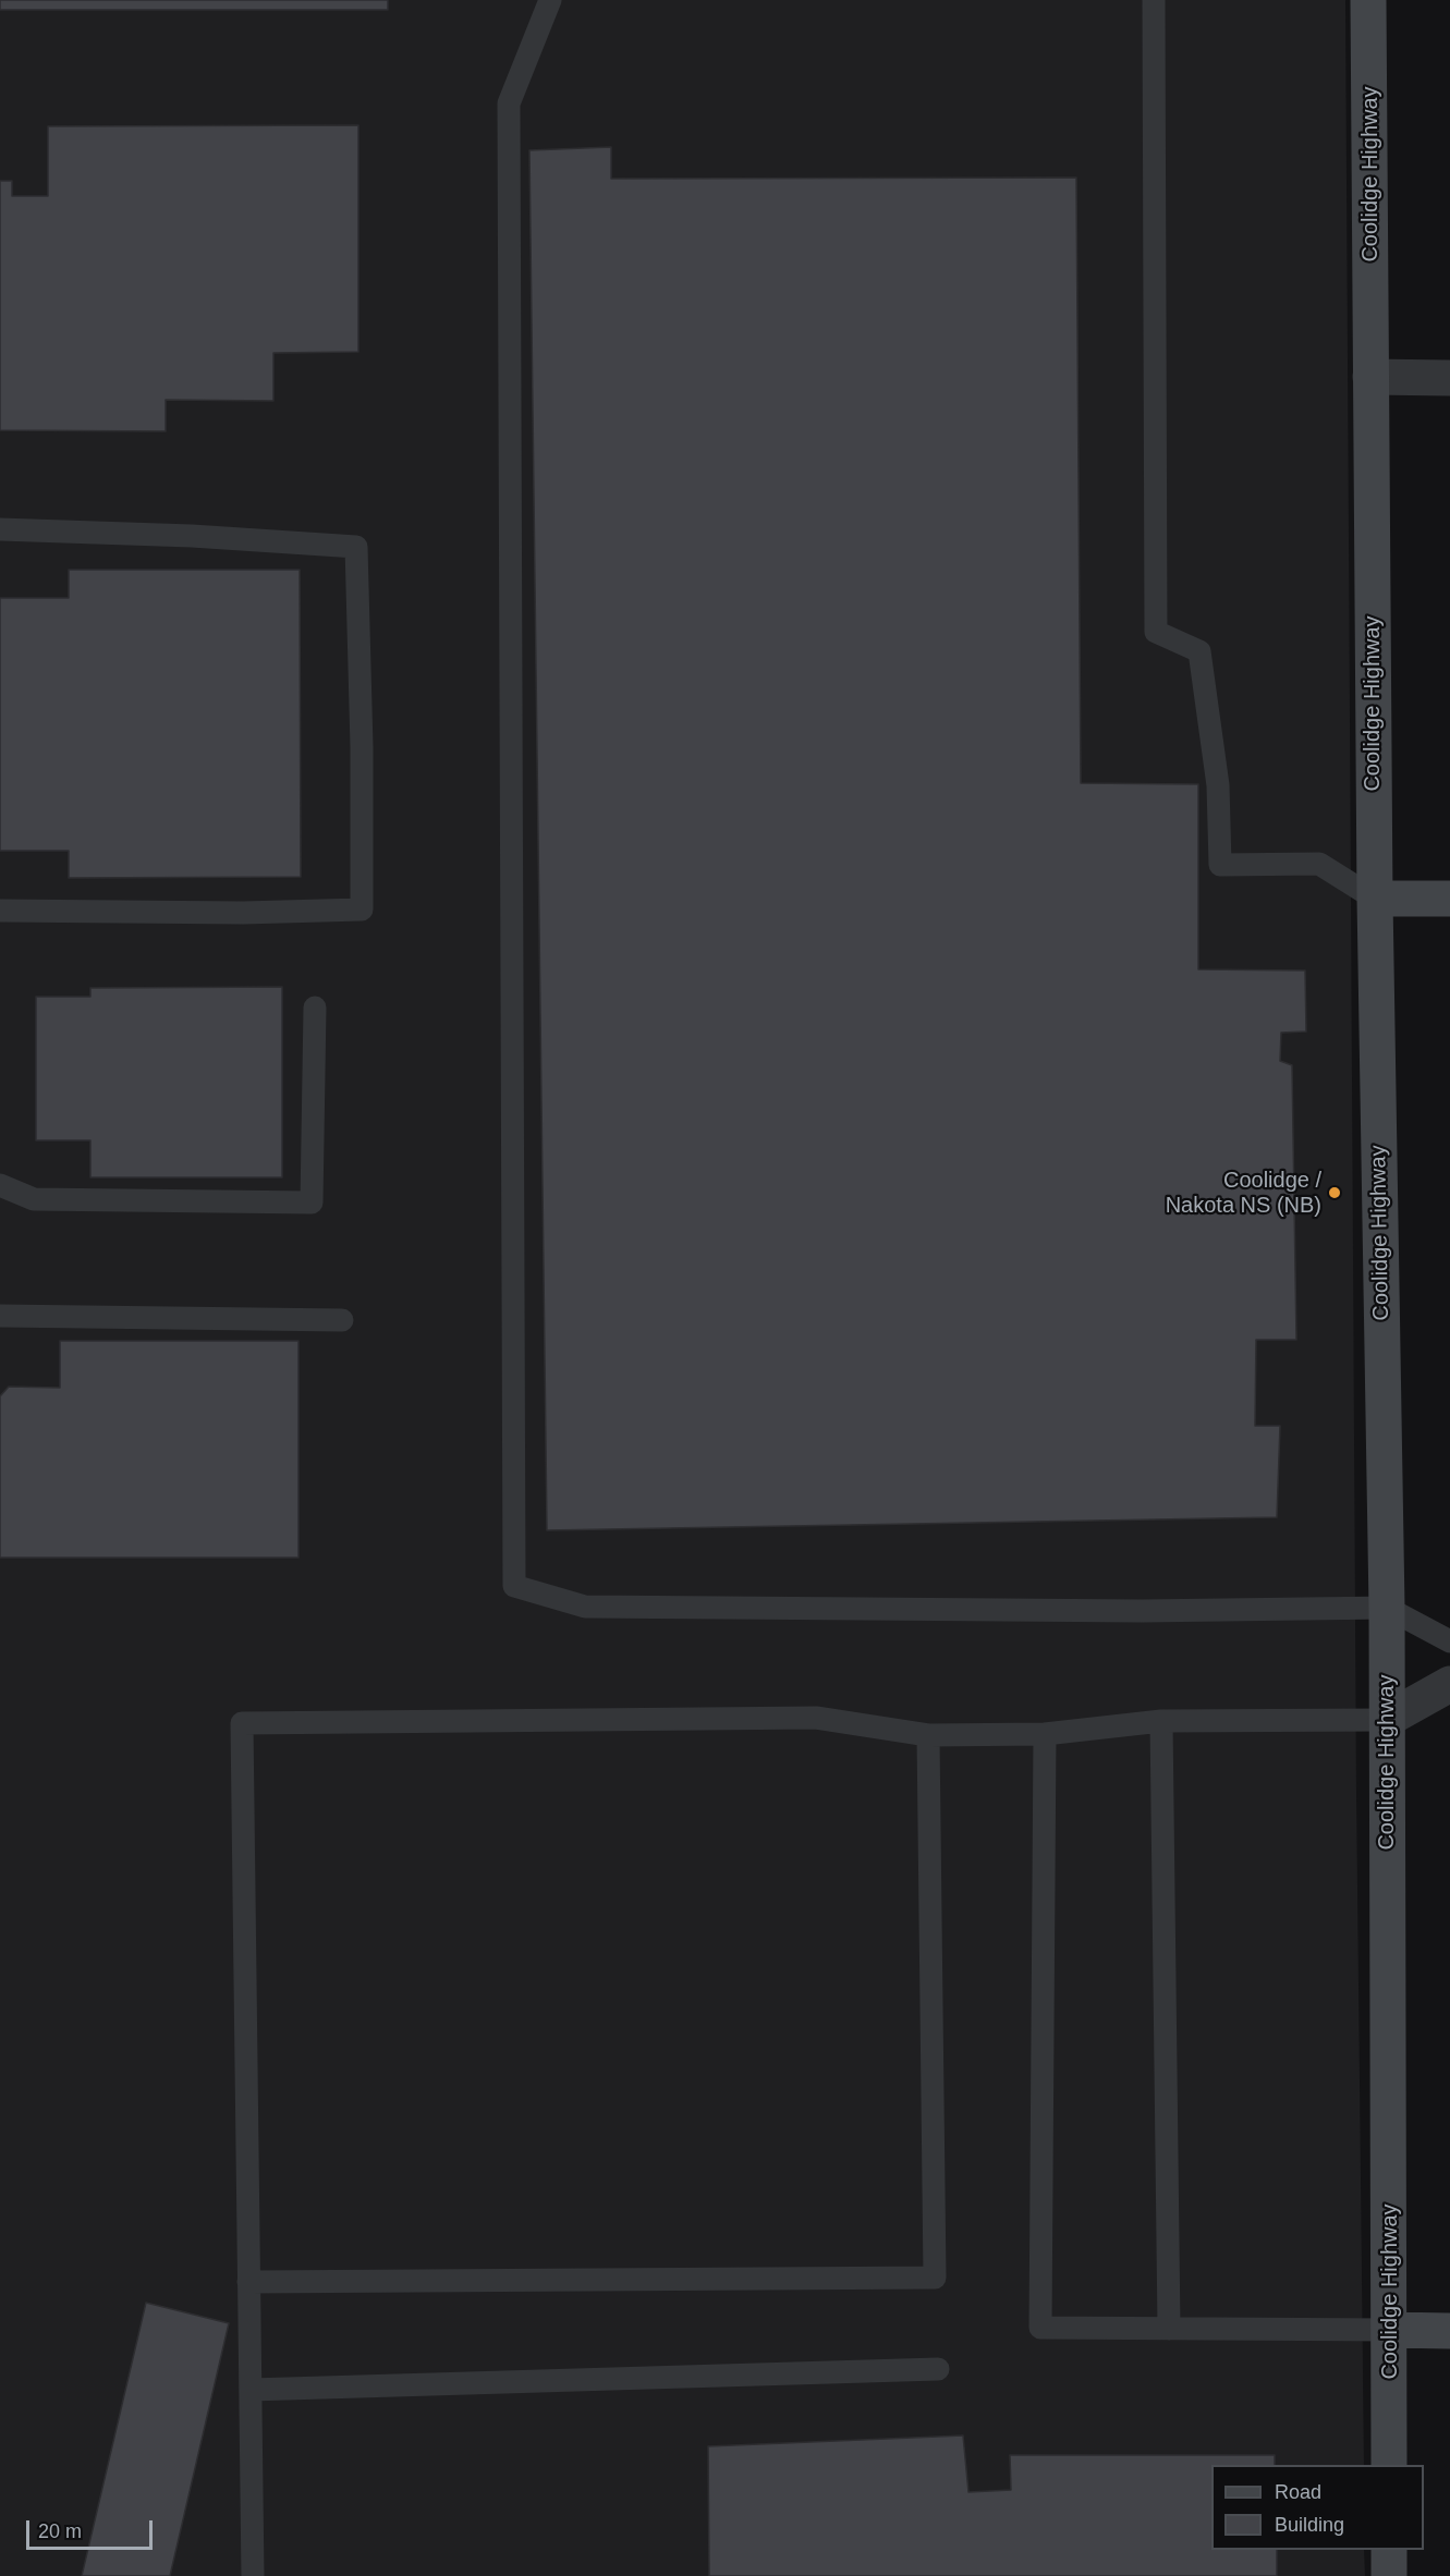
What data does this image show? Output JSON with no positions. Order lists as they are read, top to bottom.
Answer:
{
  "streets": {
    "main road": ["Coolidge Highway"]
  },
  "places": ["Coolidge / Nakota NS (NB)"],
  "legend": ["Road", "Building"],
  "scale_bar": "20 m"
}
